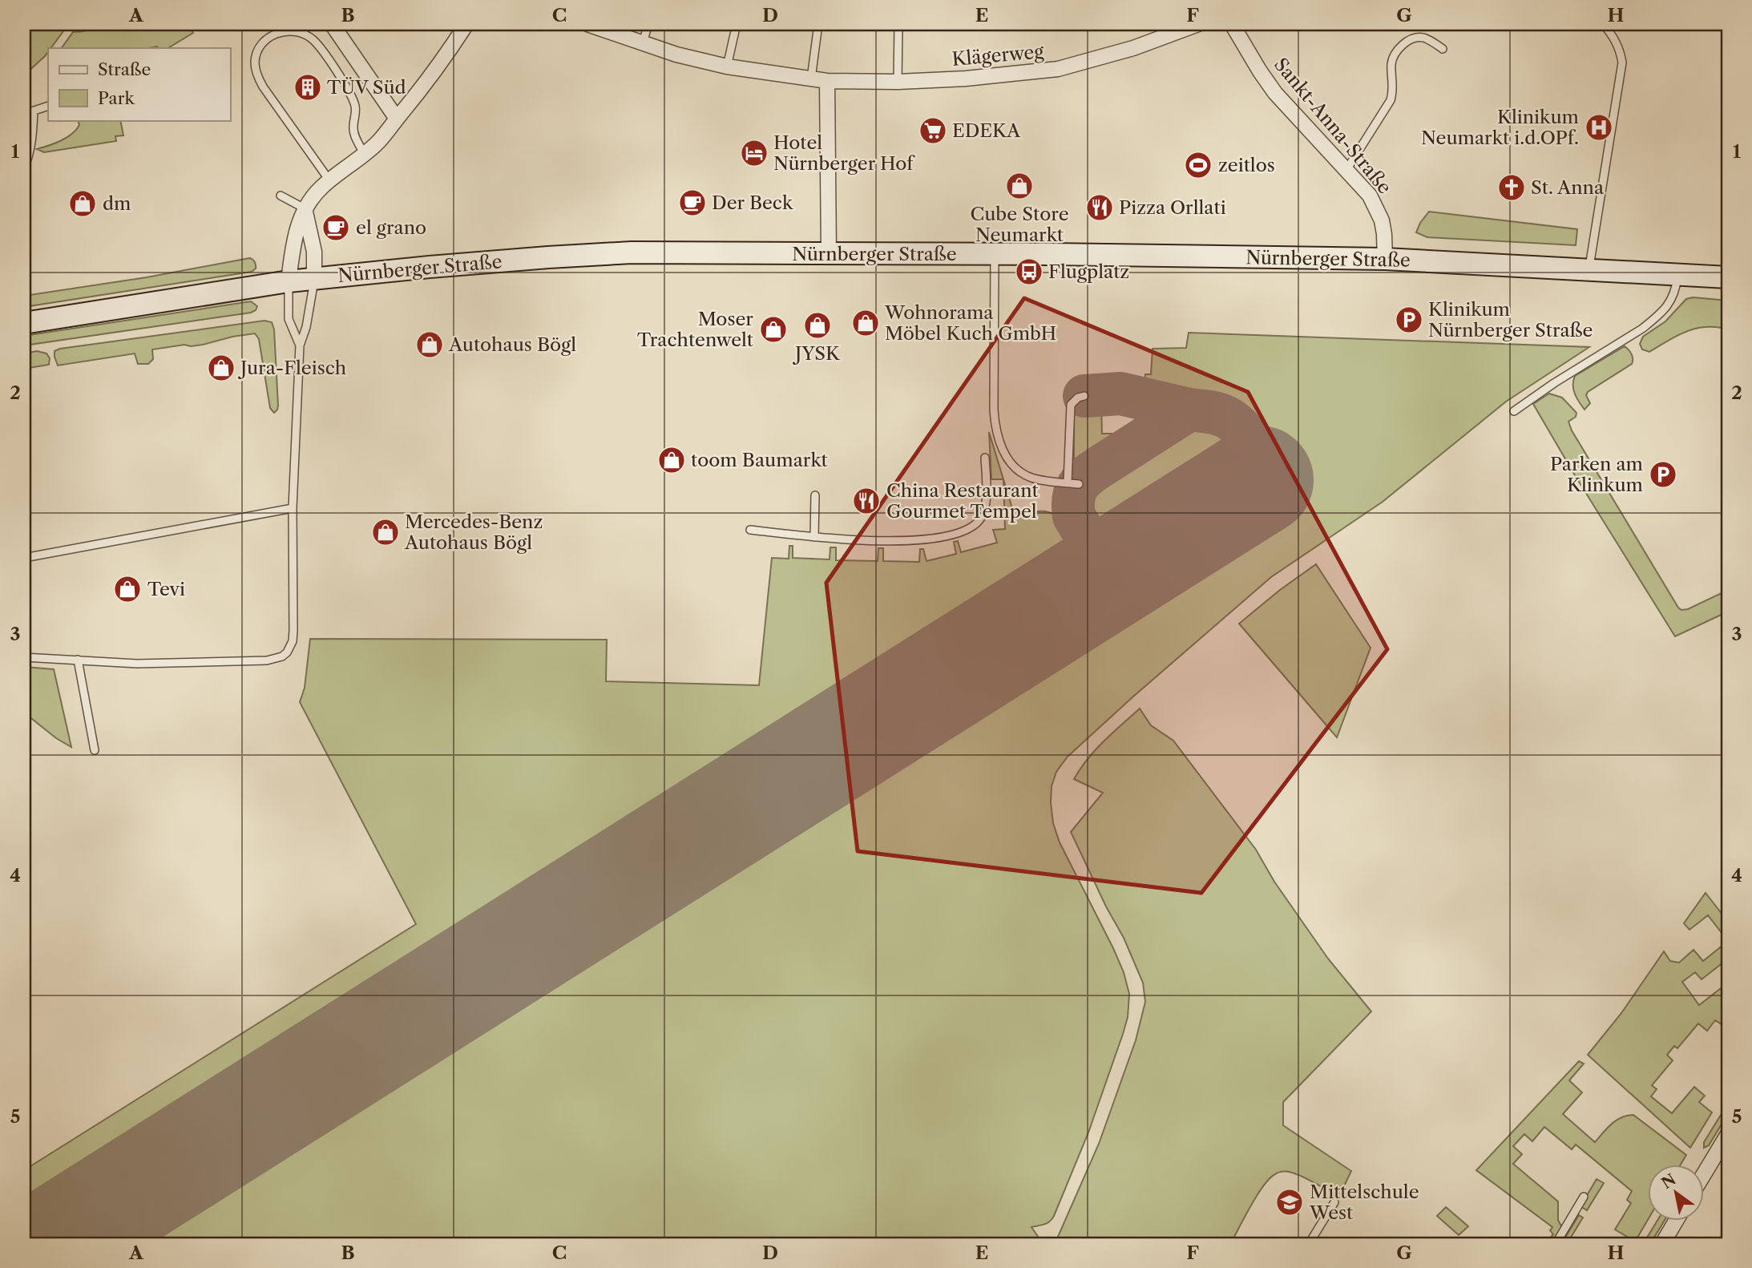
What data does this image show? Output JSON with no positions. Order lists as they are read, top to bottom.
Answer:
{
  "streets": {
    "main road": ["Nürnberger Straße"],
    "street": ["Klägerweg", "Sankt-Anna-Straße"]
  },
  "crossings": [
    ["Sankt-Anna-Straße", "Nürnberger Straße"]
  ],
  "places": {
    "building": ["TÜV Süd"],
    "hospital": ["Klinikum Neumarkt i.d.OPf."],
    "supermarket": ["EDEKA"],
    "hotel": ["Hotel Nürnberger Hof"],
    "sports": ["zeitlos"],
    "shop": [
      "Cube Store Neumarkt",
      "dm",
      "Wohnorama Möbel Kuch GmbH",
      "JYSK",
      "Moser Trachtenwelt",
      "Autohaus Bögl",
      "Jura-Fleisch",
      "toom Baumarkt",
      "Mercedes-Benz Autohaus Bögl",
      "Tevi"
    ],
    "church": ["St. Anna"],
    "cafe": ["Der Beck", "el grano"],
    "restaurant": ["Pizza Orllati", "China Restaurant Gourmet Tempel"],
    "bus stop": ["Flugplatz"],
    "parking": ["Klinikum Nürnberger Straße", "Parken am Klinkum"],
    "school or university": ["Mittelschule West"]
  },
  "legend": ["Straße", "Park"],
  "north": "top left",
  "grid": {
    "columns": [
      "A",
      "B",
      "C",
      "D",
      "E",
      "F",
      "G",
      "H"
    ],
    "rows": [
      "1",
      "2",
      "3",
      "4",
      "5"
    ]
  }
}
